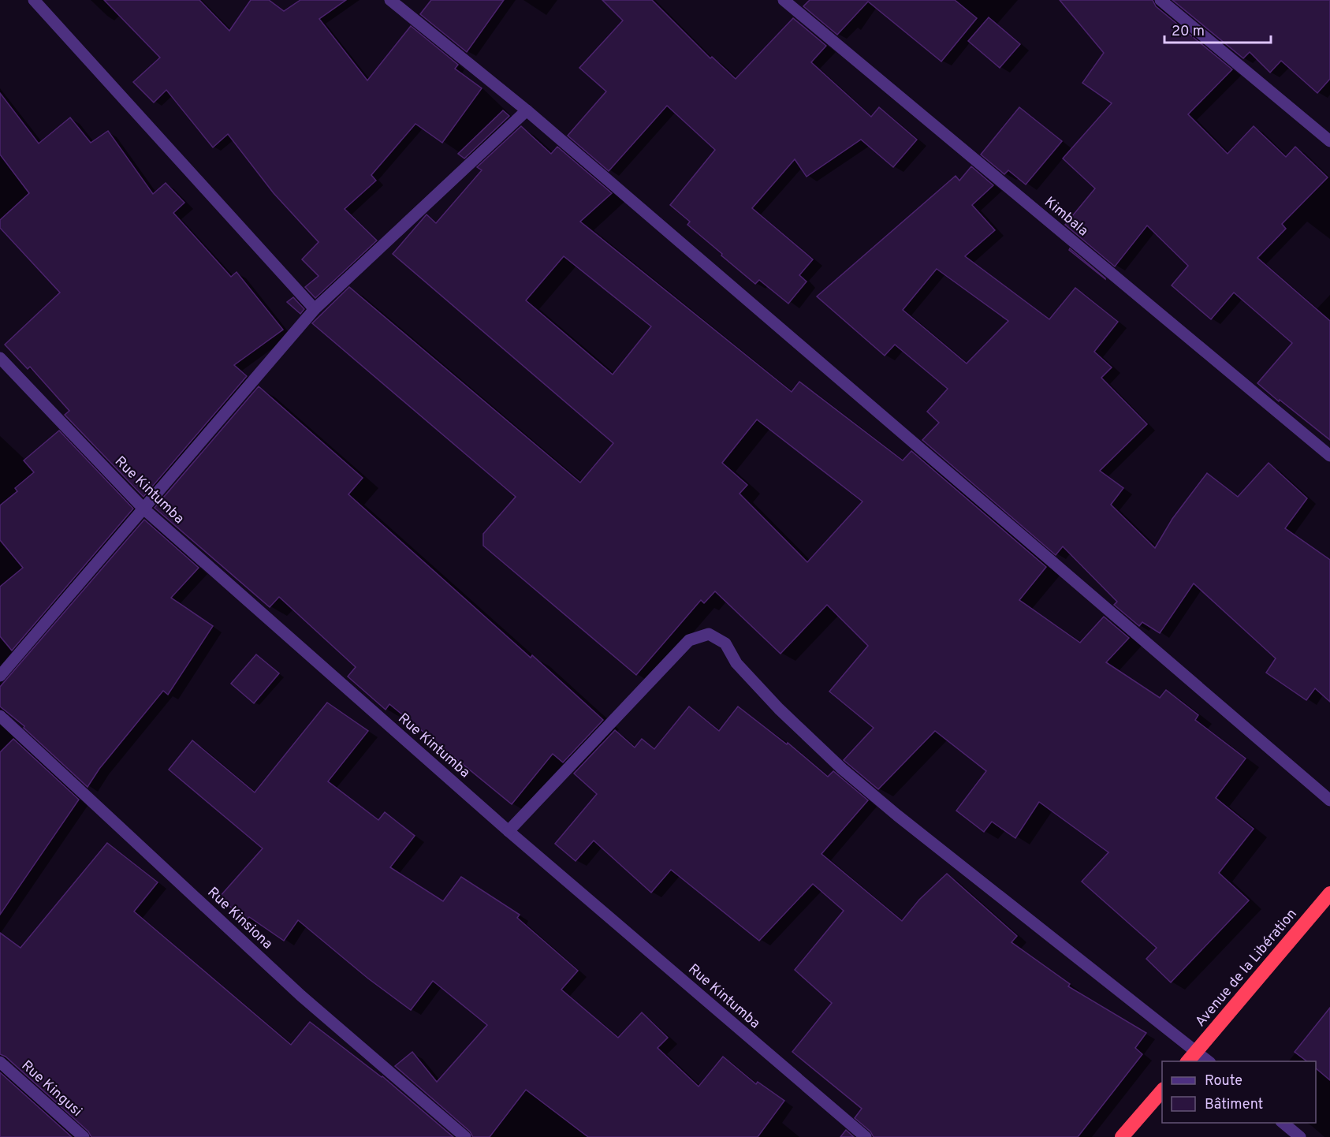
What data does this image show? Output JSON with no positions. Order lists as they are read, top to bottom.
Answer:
{
  "streets": {
    "highway": ["Avenue de la Libération"],
    "street": [
      "Kimbala",
      "Rue Kintumba",
      "Rue Kinsiona",
      "Rue Kingusi"
    ]
  },
  "legend": ["Route", "Bâtiment"],
  "scale_bar": "20 m"
}
